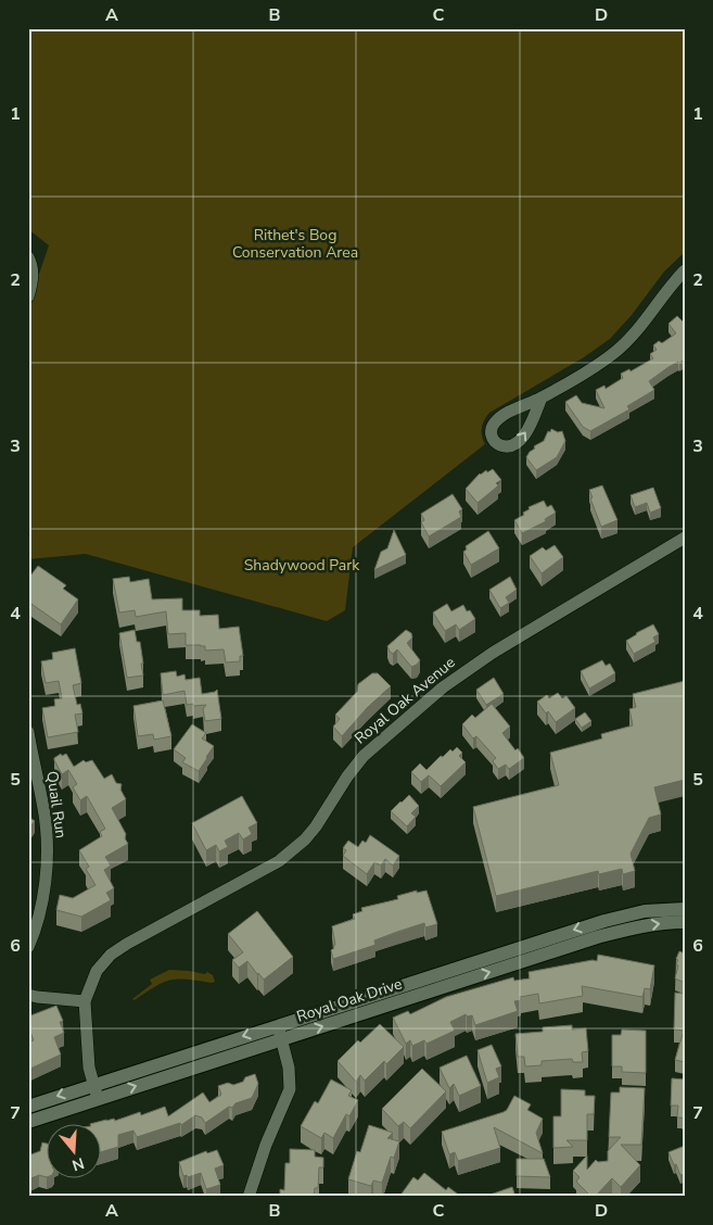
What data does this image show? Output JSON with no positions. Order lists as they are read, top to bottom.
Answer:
{
  "streets": {
    "main road": ["Royal Oak Drive"],
    "street": ["Royal Oak Avenue", "Quail Run"]
  },
  "crossings": [
    ["Royal Oak Avenue", "Royal Oak Drive"]
  ],
  "parks": ["Rithet's Bog Conservation Area", "Shadywood Park"],
  "north": "bottom",
  "grid": {
    "columns": [
      "A",
      "B",
      "C",
      "D"
    ],
    "rows": [
      "1",
      "2",
      "3",
      "4",
      "5",
      "6",
      "7"
    ]
  }
}
